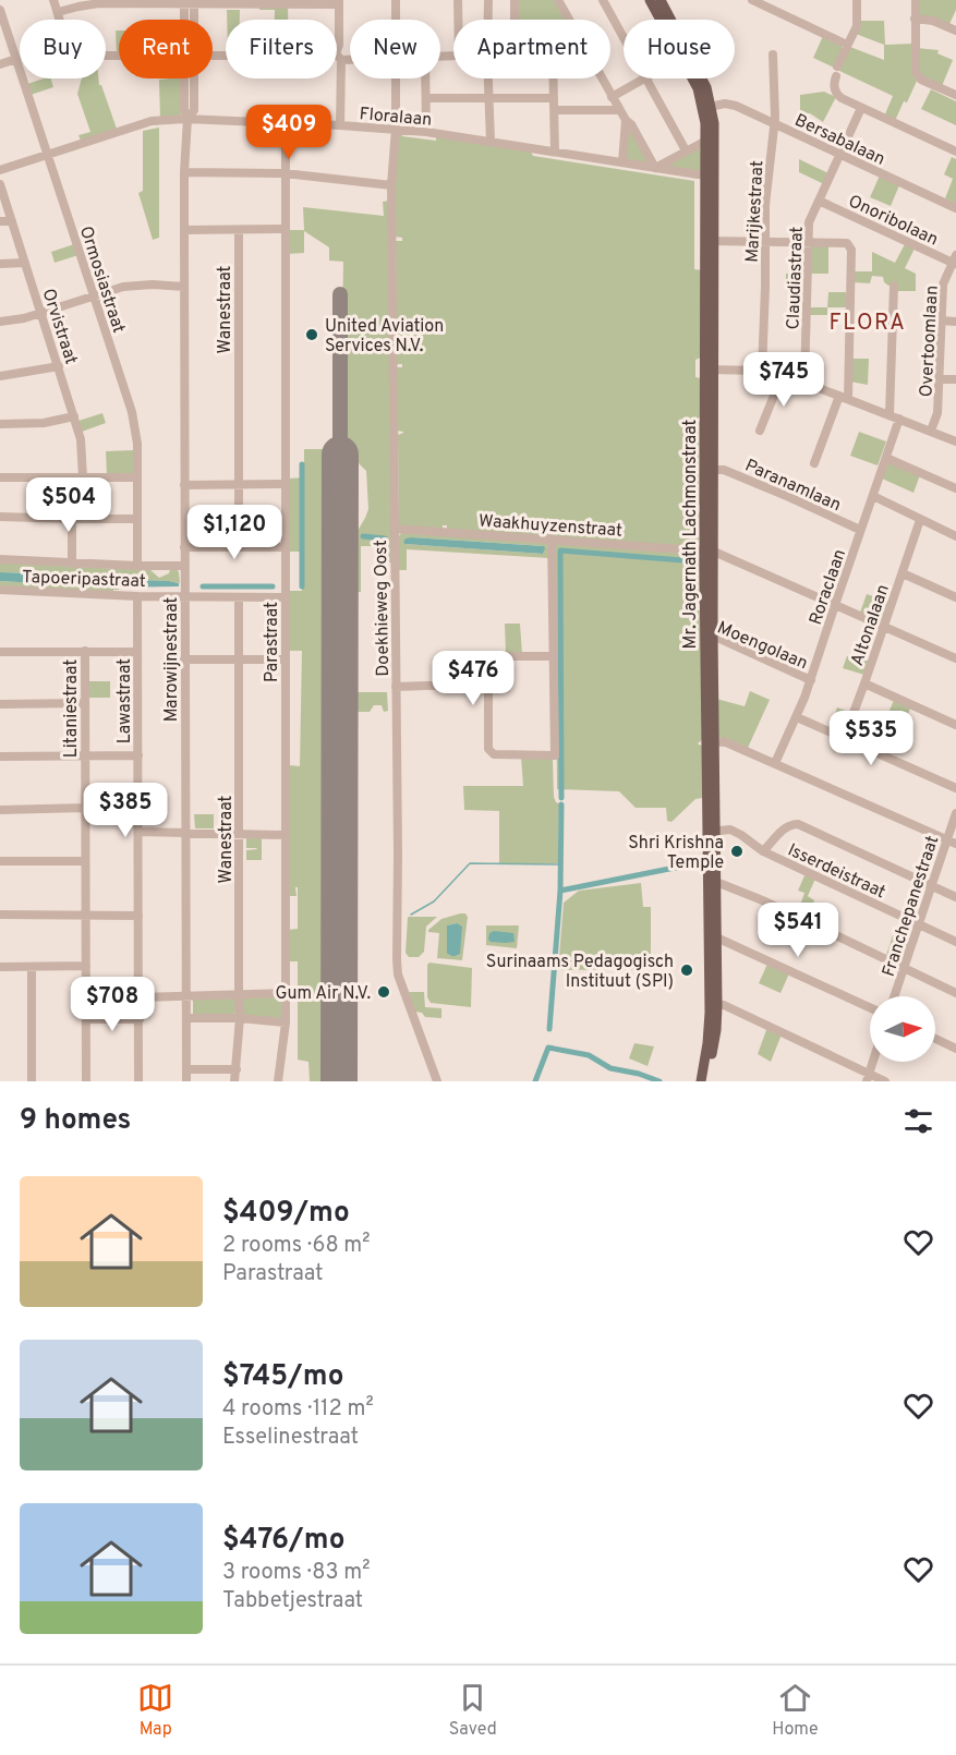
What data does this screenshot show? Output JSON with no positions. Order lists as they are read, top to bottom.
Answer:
{
  "streets": {
    "main road": ["Mr. Jagernath Lachmonstraat"],
    "street": [
      "Floralaan",
      "Bersabalaan",
      "Marijkestraat",
      "Onoribolaan",
      "Claudiastraat",
      "Ormosiastraat",
      "Wanestraat",
      "Orvistraat",
      "Overtoomlaan",
      "Paranamlaan",
      "Waakhuyzenstraat",
      "Tapoeripastraat",
      "Roraclaan",
      "Doekhieweg Oost",
      "Altonalaan",
      "Parastraat",
      "Moengolaan",
      "Marowijnestraat",
      "Lawastraat",
      "Litaniestraat",
      "Isserdeistraat",
      "Franchepanestraat"
    ]
  },
  "crossings": [
    ["Floralaan", "Ormosiastraat"],
    ["Floralaan", "Mr. Jagernath Lachmonstraat"],
    ["Floralaan", "Doekhieweg Oost"],
    ["Floralaan", "Parastraat"],
    ["Floralaan", "Marowijnestraat"],
    ["Bersabalaan", "Marijkestraat"],
    ["Bersabalaan", "Claudiastraat"],
    ["Bersabalaan", "Mr. Jagernath Lachmonstraat"],
    ["Onoribolaan", "Claudiastraat"],
    ["Onoribolaan", "Overtoomlaan"],
    ["Wanestraat", "Tapoeripastraat"],
    ["Paranamlaan", "Mr. Jagernath Lachmonstraat"],
    ["Paranamlaan", "Roraclaan"],
    ["Waakhuyzenstraat", "Mr. Jagernath Lachmonstraat"],
    ["Waakhuyzenstraat", "Roraclaan"],
    ["Waakhuyzenstraat", "Doekhieweg Oost"],
    ["Waakhuyzenstraat", "Altonalaan"],
    ["Mr. Jagernath Lachmonstraat", "Moengolaan"],
    ["Mr. Jagernath Lachmonstraat", "Isserdeistraat"],
    ["Tapoeripastraat", "Parastraat"],
    ["Tapoeripastraat", "Marowijnestraat"],
    ["Tapoeripastraat", "Lawastraat"],
    ["Roraclaan", "Moengolaan"],
    ["Isserdeistraat", "Franchepanestraat"]
  ],
  "districts": ["FLORA"],
  "places": [
    "United Aviation Services N.V.",
    "Shri Krishna Temple",
    "Surinaams Pedagogisch Instituut (SPI)",
    "Gum Air N.V."
  ],
  "north": "right",
  "page": {
    "chip": [
      "Buy",
      "Rent",
      "Filters",
      "New",
      "Apartment",
      "House"
    ],
    "price": [
      "$409",
      "$745",
      "$504",
      "$1,120",
      "$476",
      "$535",
      "$385",
      "$541",
      "$708"
    ],
    "heading": "9 homes",
    "list": [
      {
        "name": "$409/mo",
        "note": "2 rooms · 68 m² · Parastraat"
      },
      {
        "name": "$745/mo",
        "note": "4 rooms · 112 m² · Esselinestraat"
      },
      {
        "name": "$476/mo",
        "note": "3 rooms · 83 m² · Tabbetjestraat"
      }
    ],
    "tabs": ["Map", "Saved", "Home"]
  }
}
